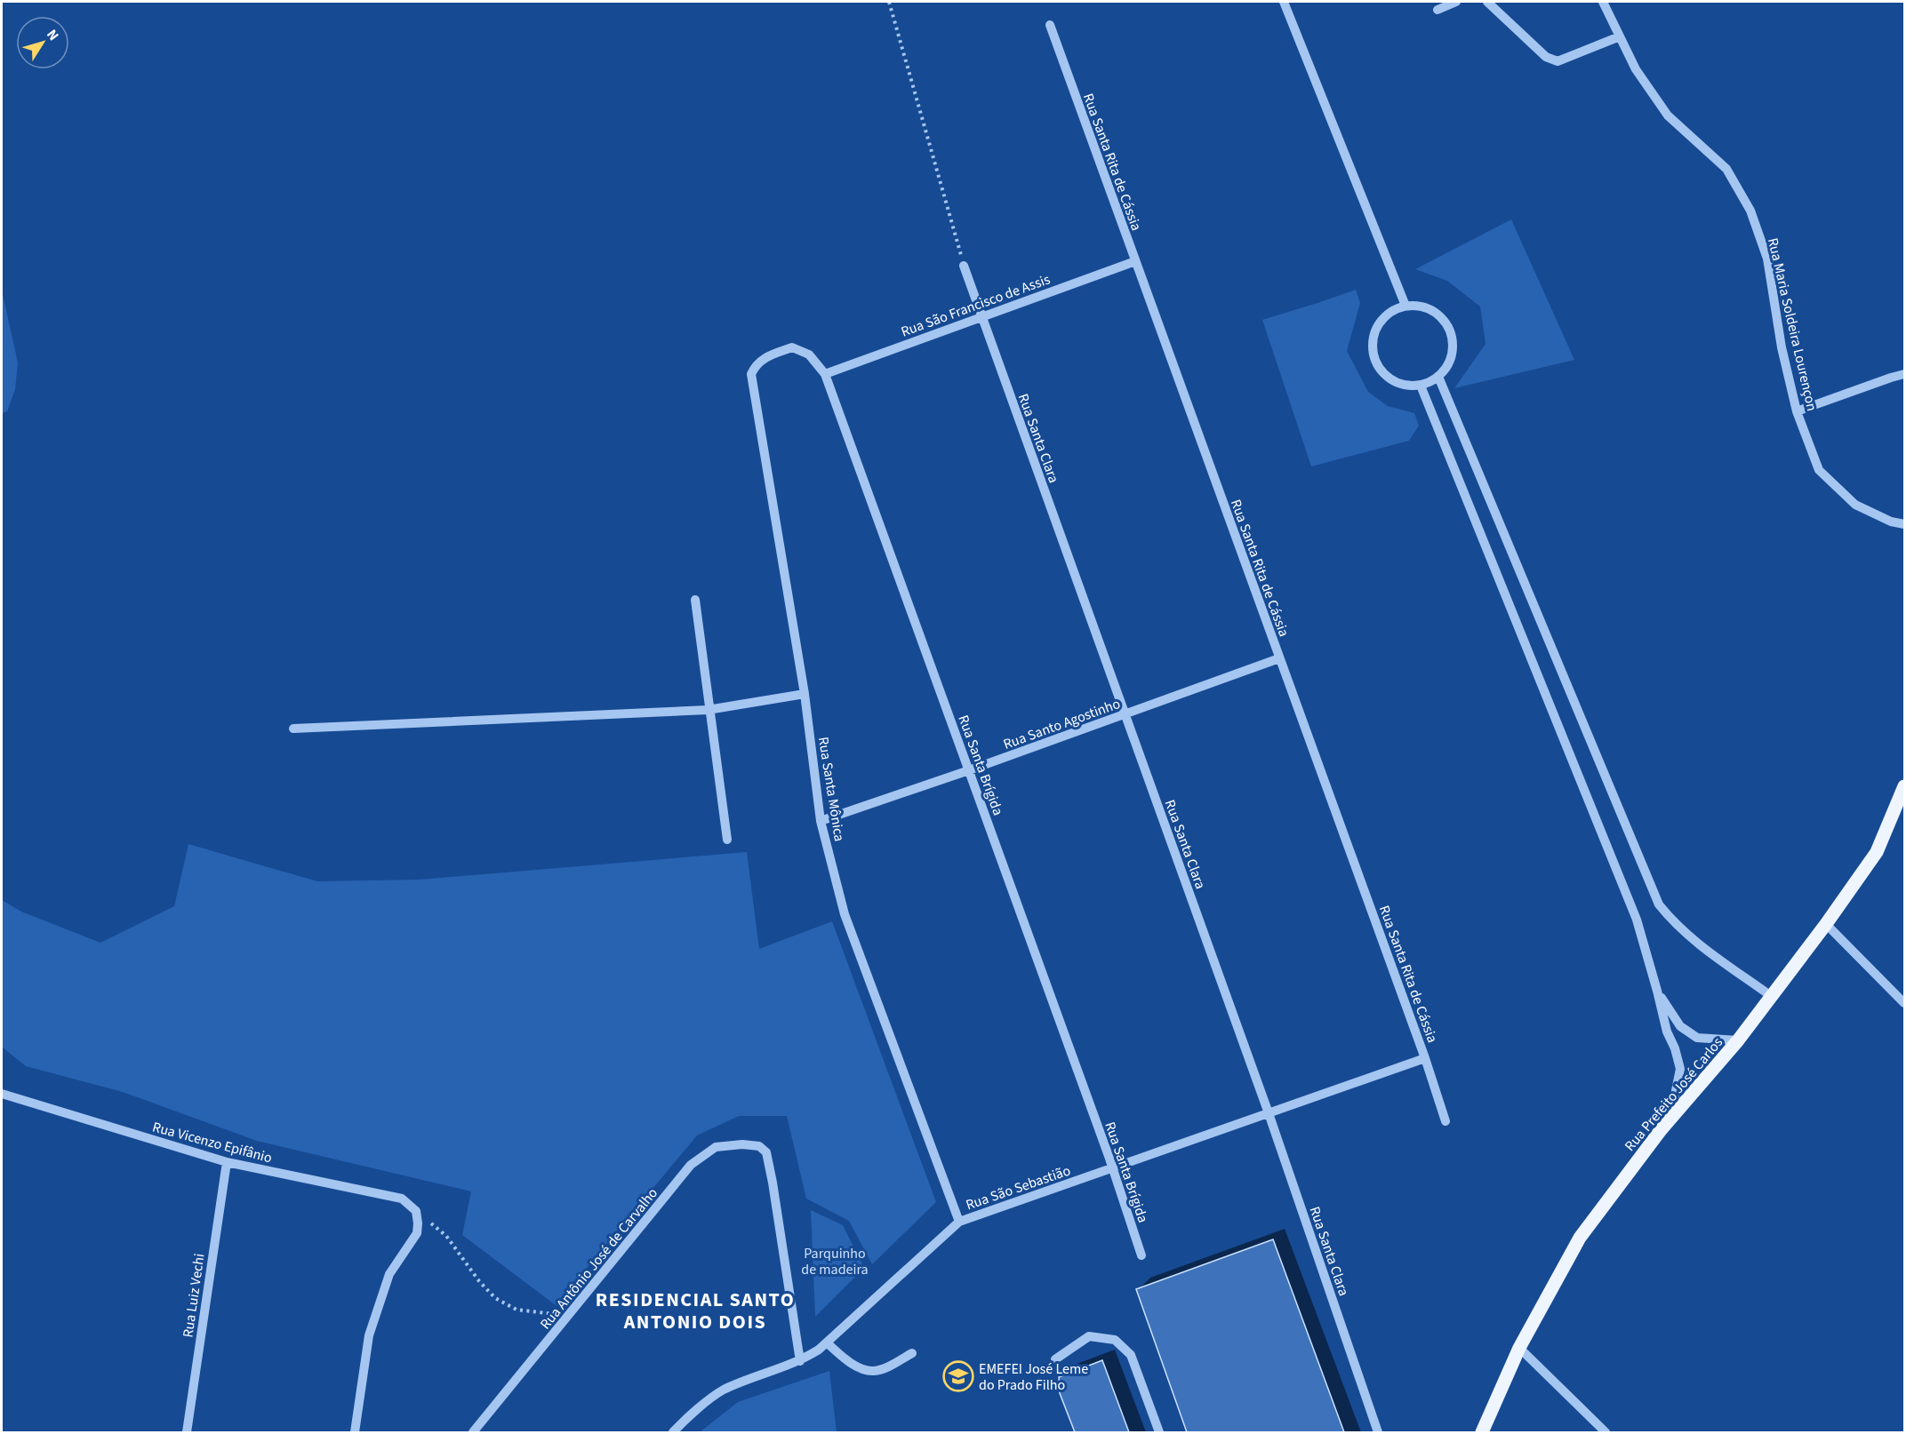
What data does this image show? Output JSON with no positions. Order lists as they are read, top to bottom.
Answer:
{
  "streets": {
    "main road": ["Rua Prefeito José Carlos"],
    "street": [
      "Rua Santa Rita de Cássia",
      "Rua São Francisco de Assis",
      "Rua Maria Soldeira Lourençon",
      "Rua Santa Clara",
      "Rua Santo Agostinho",
      "Rua Santa Brígida",
      "Rua Santa Mônica",
      "Rua Vicenzo Epifânio",
      "Rua São Sebastião",
      "Rua Antônio José de Carvalho",
      "Rua Luiz Vechi"
    ]
  },
  "crossings": [
    ["Rua Santa Rita de Cássia", "Rua São Francisco de Assis"],
    ["Rua Santa Rita de Cássia", "Rua Santo Agostinho"],
    ["Rua Santa Rita de Cássia", "Rua São Sebastião"],
    ["Rua São Francisco de Assis", "Rua Santa Clara"],
    ["Rua São Francisco de Assis", "Rua Santa Brígida"],
    ["Rua Santa Clara", "Rua Santo Agostinho"],
    ["Rua Santa Clara", "Rua São Sebastião"],
    ["Rua Santo Agostinho", "Rua Santa Brígida"],
    ["Rua Santo Agostinho", "Rua Santa Mônica"],
    ["Rua Santa Brígida", "Rua Santa Mônica"],
    ["Rua Santa Brígida", "Rua São Sebastião"],
    ["Rua Santa Mônica", "Rua São Sebastião"],
    ["Rua Vicenzo Epifânio", "Rua Luiz Vechi"],
    ["Rua São Sebastião", "Rua Antônio José de Carvalho"]
  ],
  "districts": ["RESIDENCIAL SANTO ANTONIO DOIS"],
  "parks": ["Parquinho de madeira"],
  "places": {
    "school or university": ["EMEFEI José Leme do Prado Filho"]
  },
  "north": "top right"
}
